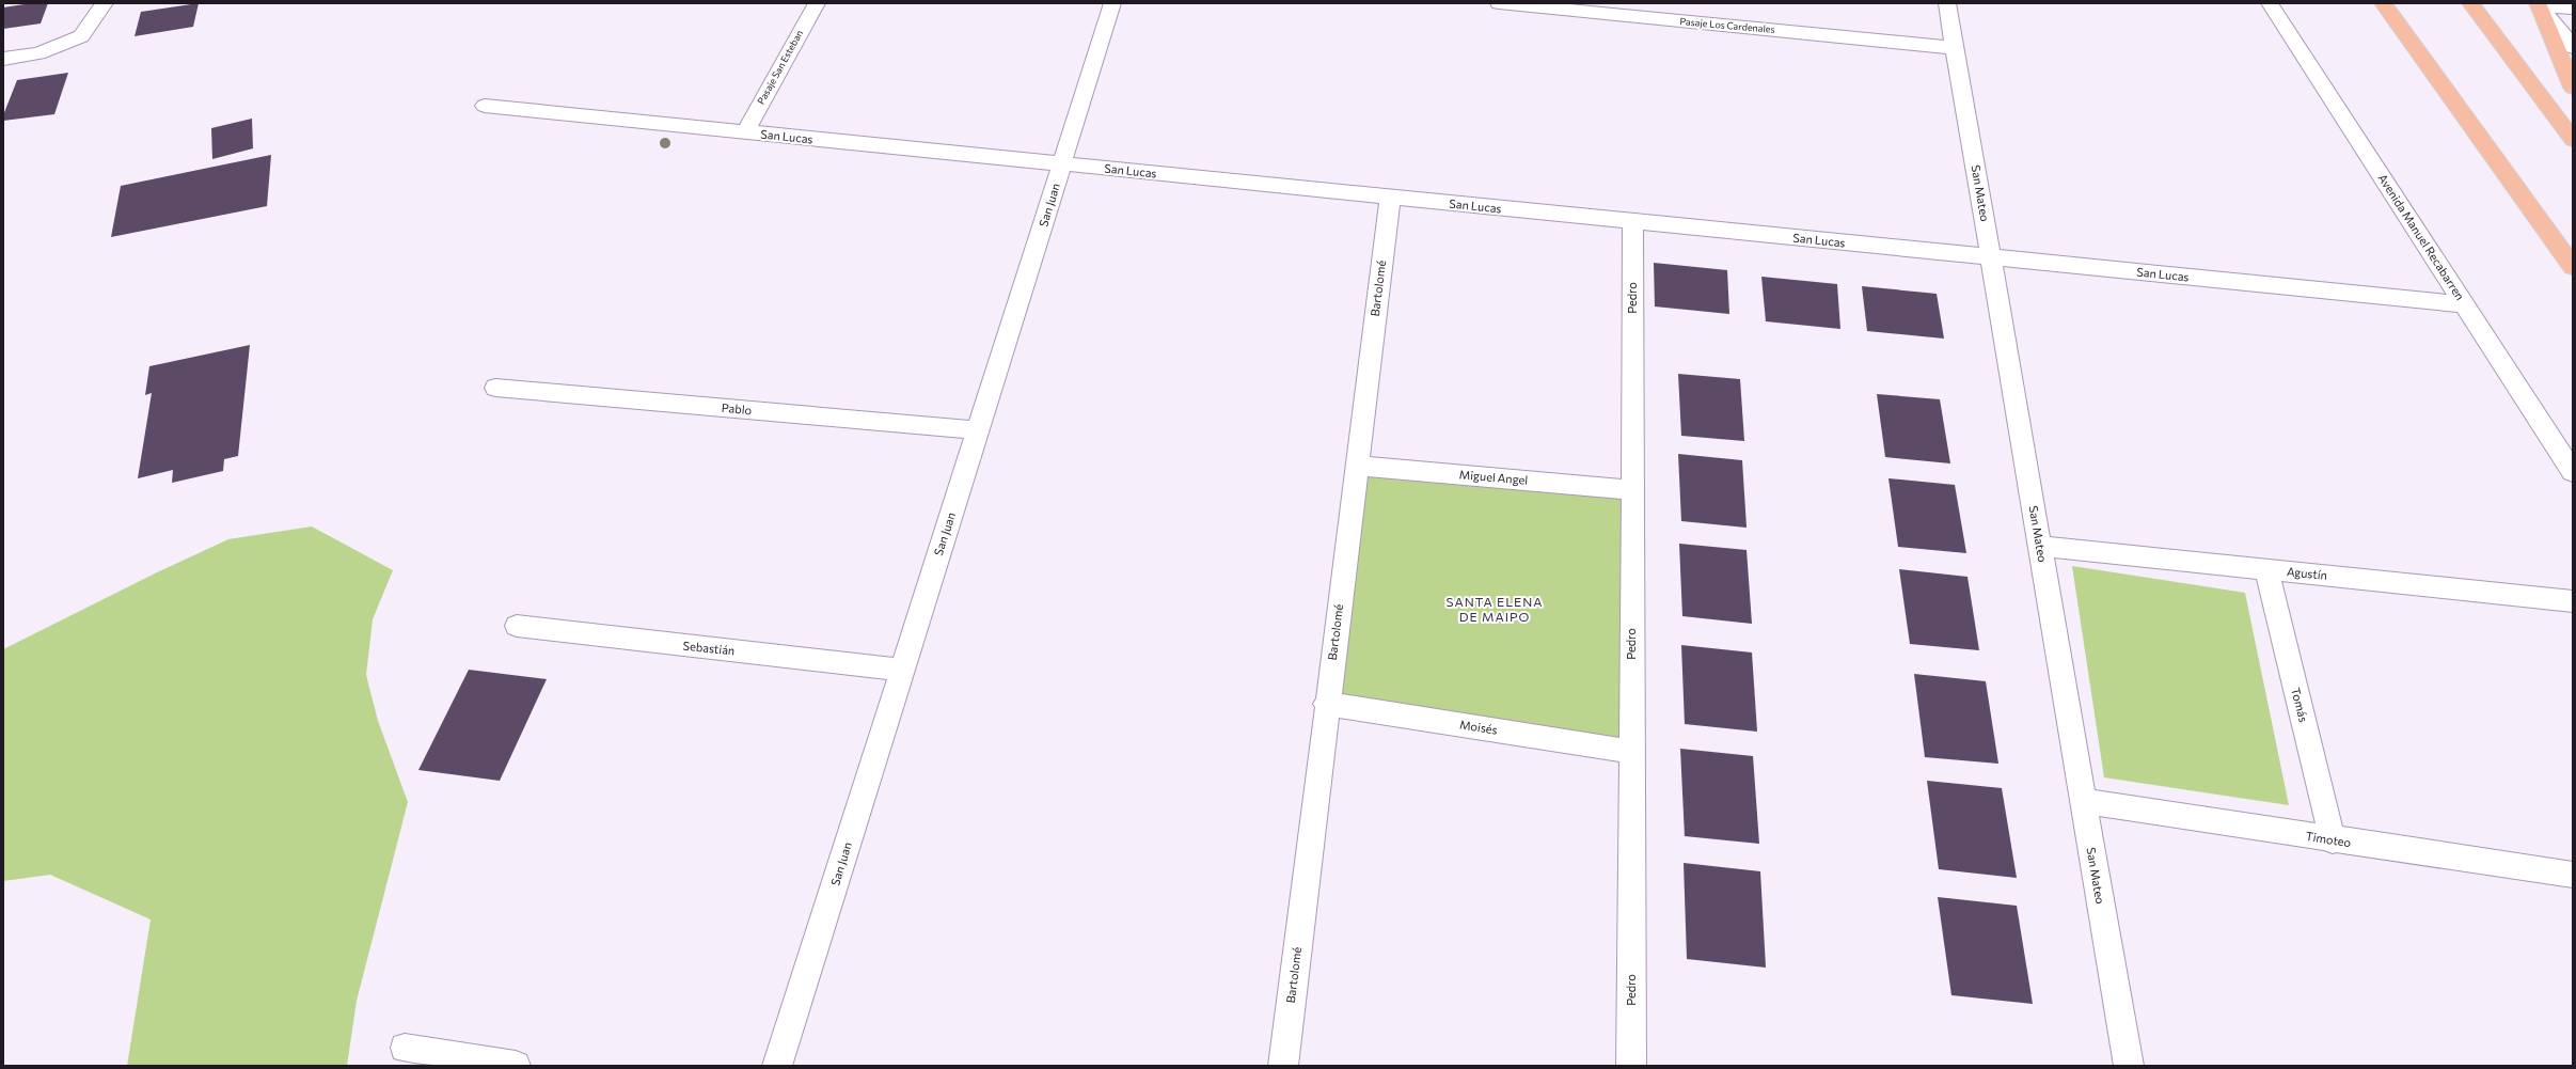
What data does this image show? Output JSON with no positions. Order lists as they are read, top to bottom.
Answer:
{
  "streets": {
    "street": [
      "Pasaje Los Cardenales",
      "Pasaje San Esteban",
      "San Lucas",
      "San Mateo",
      "San Juan",
      "Avenida Manuel Recabarren",
      "Bartolomé",
      "Pedro",
      "Pablo",
      "Miguel Angel",
      "Agustín",
      "Sebastián",
      "Tomás",
      "Moisés",
      "Timoteo"
    ]
  },
  "crossings": [
    ["Pasaje Los Cardenales", "San Mateo"],
    ["Pasaje San Esteban", "San Lucas"],
    ["San Lucas", "San Mateo"],
    ["San Lucas", "San Juan"],
    ["San Lucas", "Avenida Manuel Recabarren"],
    ["San Lucas", "Bartolomé"],
    ["San Lucas", "Pedro"],
    ["San Mateo", "Agustín"],
    ["San Mateo", "Timoteo"],
    ["San Juan", "Pablo"],
    ["San Juan", "Sebastián"],
    ["Bartolomé", "Miguel Angel"],
    ["Bartolomé", "Moisés"],
    ["Pedro", "Miguel Angel"],
    ["Pedro", "Moisés"],
    ["Agustín", "Tomás"],
    ["Tomás", "Timoteo"]
  ],
  "districts": ["SANTA ELENA DE MAIPO"]
}
